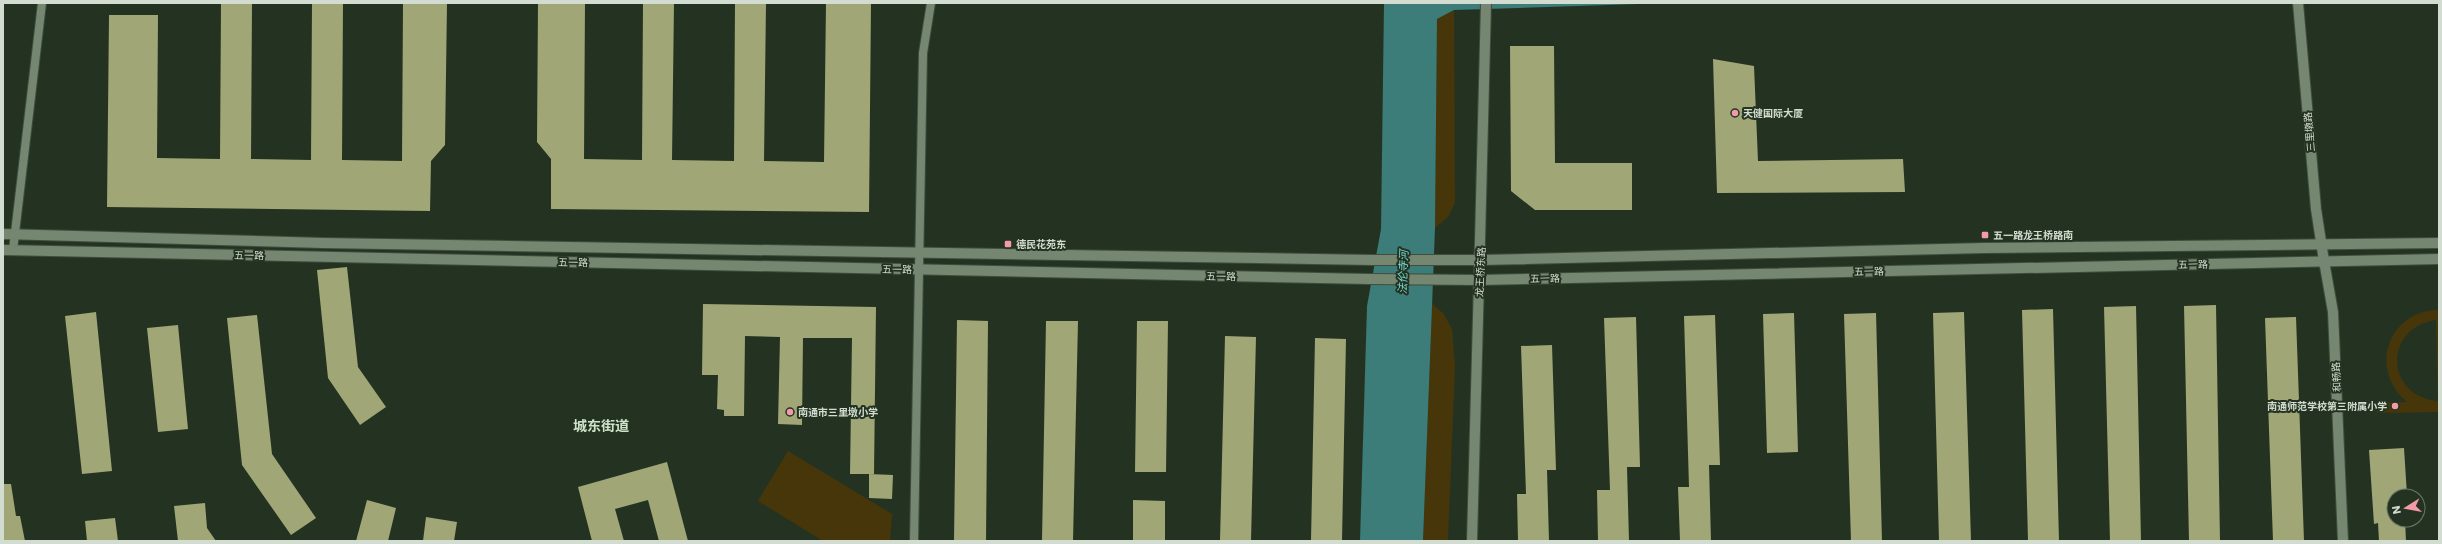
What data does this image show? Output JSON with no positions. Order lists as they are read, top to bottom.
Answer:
{
  "streets": {
    "main road": [
      "三里墩路",
      "五一路",
      "龙王桥东路",
      "和畅路"
    ]
  },
  "crossings": [
    ["三里墩路", "五一路"],
    ["三里墩路", "和畅路"],
    ["五一路", "龙王桥东路"],
    ["五一路", "和畅路"]
  ],
  "districts": ["城东街道"],
  "water": ["法伦寺河"],
  "places": {
    "other": ["天健国际大厦", "南通师范学校第三附属小学", "南通市三里墩小学"],
    "transit": ["五一路龙王桥路南", "德民花苑东"]
  },
  "north": "left"
}
